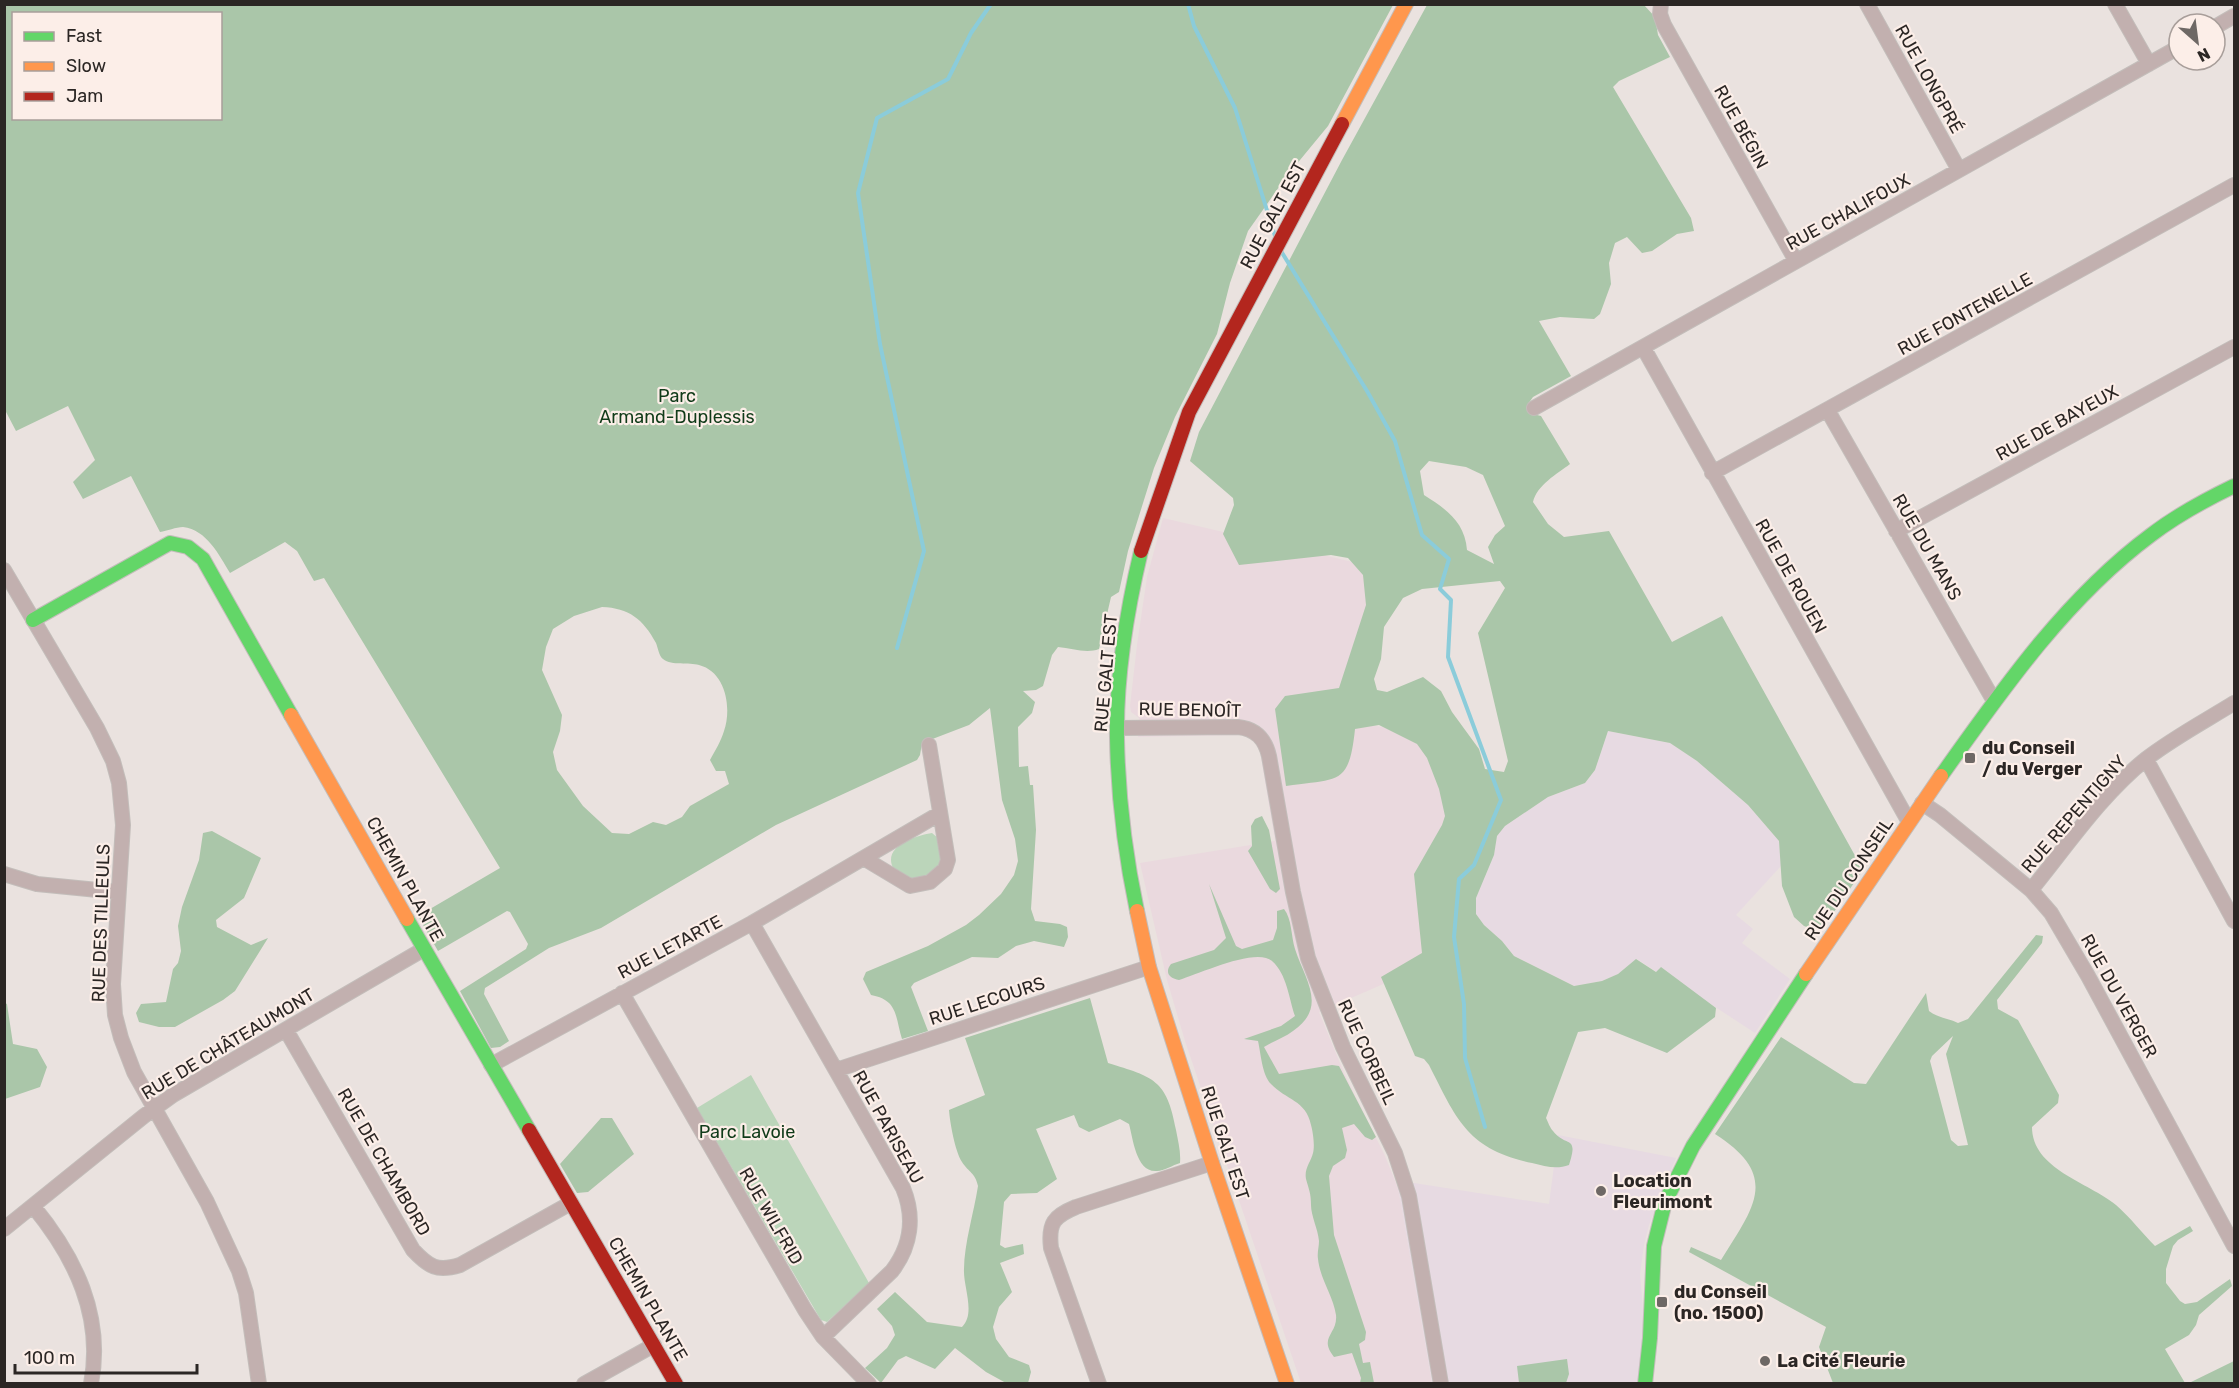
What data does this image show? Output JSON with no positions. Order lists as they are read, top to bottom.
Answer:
{
  "streets": {
    "street": [
      "RUE LONGPRÉ",
      "RUE BÉGIN",
      "RUE CHALIFOUX",
      "RUE GALT EST",
      "RUE FONTENELLE",
      "RUE DE BAYEUX",
      "RUE DU MANS",
      "RUE DE ROUEN",
      "RUE BENOÎT",
      "RUE REPENTIGNY",
      "CHEMIN PLANTE",
      "RUE DU CONSEIL",
      "RUE DES TILLEULS",
      "RUE LETARTE",
      "RUE DU VERGER",
      "RUE LECOURS",
      "RUE DE CHÂTEAUMONT",
      "RUE CORBEIL",
      "RUE PARISEAU",
      "RUE DE CHAMBORD",
      "RUE WILFRID"
    ]
  },
  "crossings": [
    ["RUE LONGPRÉ", "RUE CHALIFOUX"],
    ["RUE BÉGIN", "RUE CHALIFOUX"],
    ["RUE CHALIFOUX", "RUE DE ROUEN"],
    ["RUE GALT EST", "RUE BENOÎT"],
    ["RUE GALT EST", "RUE LECOURS"],
    ["RUE FONTENELLE", "RUE DU MANS"],
    ["RUE FONTENELLE", "RUE DE ROUEN"],
    ["RUE DE BAYEUX", "RUE DU MANS"],
    ["RUE DU MANS", "RUE DU CONSEIL"],
    ["RUE DE ROUEN", "RUE DU CONSEIL"],
    ["RUE BENOÎT", "RUE CORBEIL"],
    ["RUE REPENTIGNY", "RUE DU VERGER"],
    ["CHEMIN PLANTE", "RUE DES TILLEULS"],
    ["CHEMIN PLANTE", "RUE LETARTE"],
    ["CHEMIN PLANTE", "RUE DE CHÂTEAUMONT"],
    ["CHEMIN PLANTE", "RUE DE CHAMBORD"],
    ["RUE DU CONSEIL", "RUE DU VERGER"],
    ["RUE DES TILLEULS", "RUE DE CHÂTEAUMONT"],
    ["RUE LETARTE", "RUE PARISEAU"],
    ["RUE LETARTE", "RUE WILFRID"],
    ["RUE LECOURS", "RUE PARISEAU"],
    ["RUE DE CHÂTEAUMONT", "RUE DE CHAMBORD"],
    ["RUE PARISEAU", "RUE WILFRID"]
  ],
  "parks": ["Parc Armand-Duplessis", "Parc Lavoie"],
  "places": {
    "transit": ["du Conseil / du Verger", "du Conseil (no. 1500)"],
    "other": ["Location Fleurimont", "La Cité Fleurie"]
  },
  "legend": ["Fast", "Slow", "Jam"],
  "scale_bar": "100 m",
  "north": "bottom right"
}
